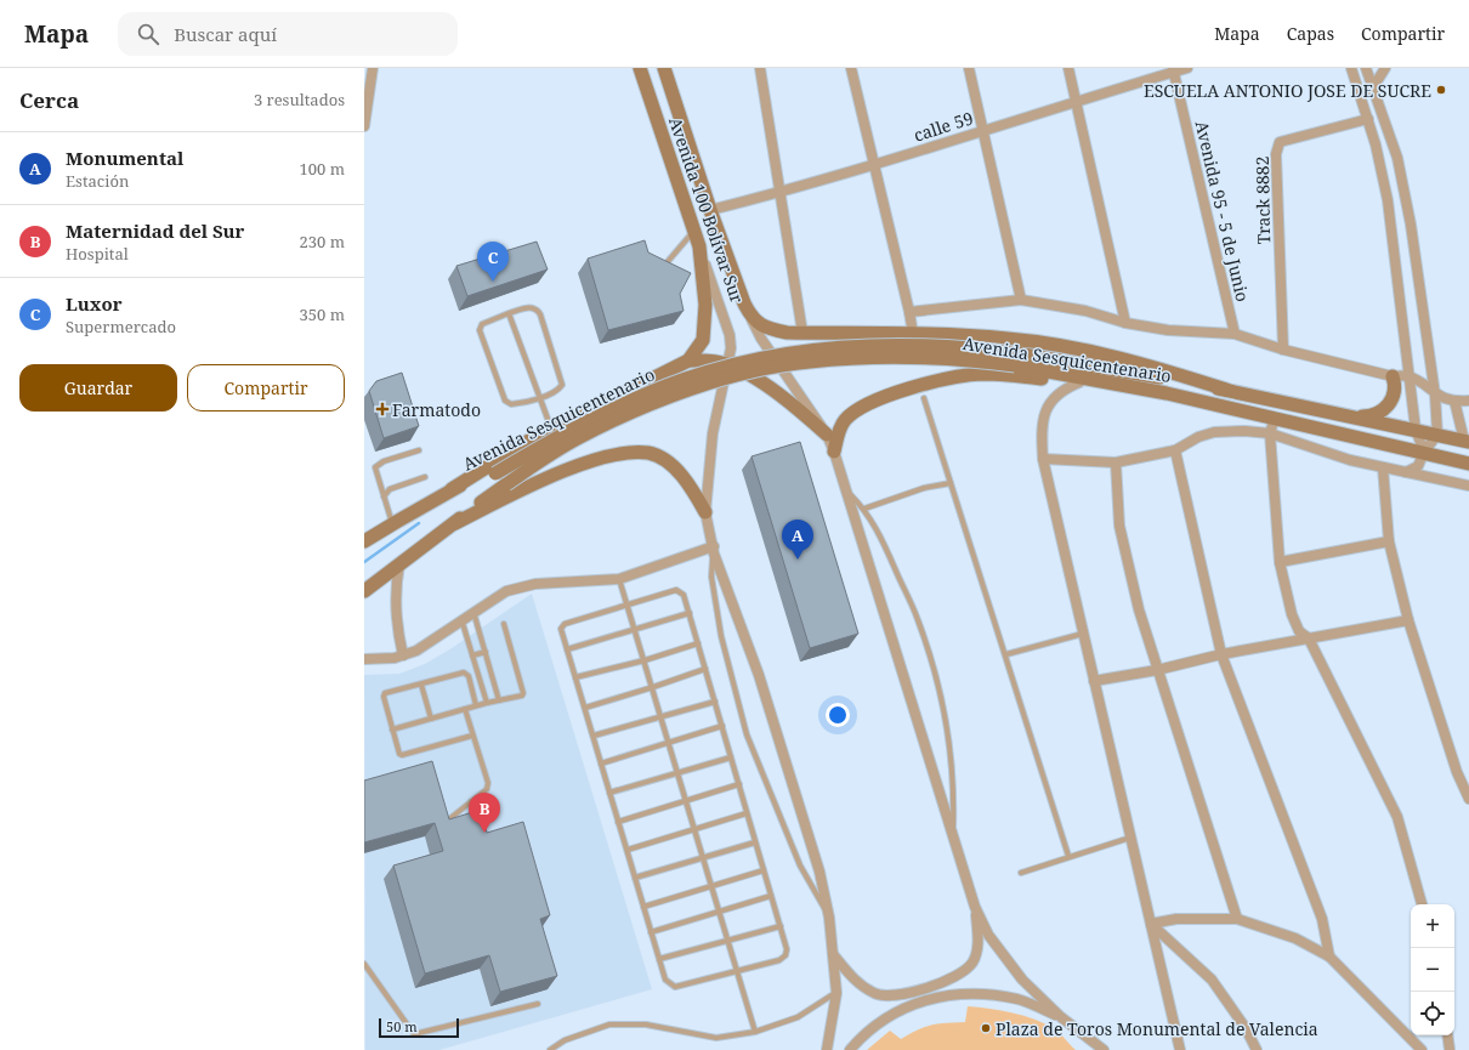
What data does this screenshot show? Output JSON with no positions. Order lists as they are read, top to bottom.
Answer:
{
  "streets": {
    "main road": ["Avenida 100 Bolívar Sur", "Avenida Sesquicentenario"],
    "street": ["calle 59", "Track 8882", "Avenida 95 - 5 de Junio"]
  },
  "crossings": [
    ["calle 59", "Avenida 100 Bolívar Sur"],
    ["calle 59", "Avenida 95 - 5 de Junio"]
  ],
  "places": {
    "other": ["ESCUELA ANTONIO JOSE DE SUCRE", "Plaza de Toros Monumental de Valencia"],
    "health": ["Farmatodo"]
  },
  "scale_bar": "50 m",
  "page": {
    "header": "Mapa",
    "search": "Buscar aquí",
    "nav": ["Mapa", "Capas", "Compartir"],
    "heading": ["Cerca", "3 resultados"],
    "list": [
      {
        "mark": "A",
        "name": "Monumental",
        "note": "Estación",
        "value": "100 m"
      },
      {
        "mark": "B",
        "name": "Maternidad del Sur",
        "note": "Hospital",
        "value": "230 m"
      },
      {
        "mark": "C",
        "name": "Luxor",
        "note": "Supermercado",
        "value": "350 m"
      }
    ],
    "pins": ["C", "A", "B"],
    "buttons": ["Guardar", "Compartir"],
    "map_buttons": ["+", "−"],
    "scale": "50 m"
  }
}
